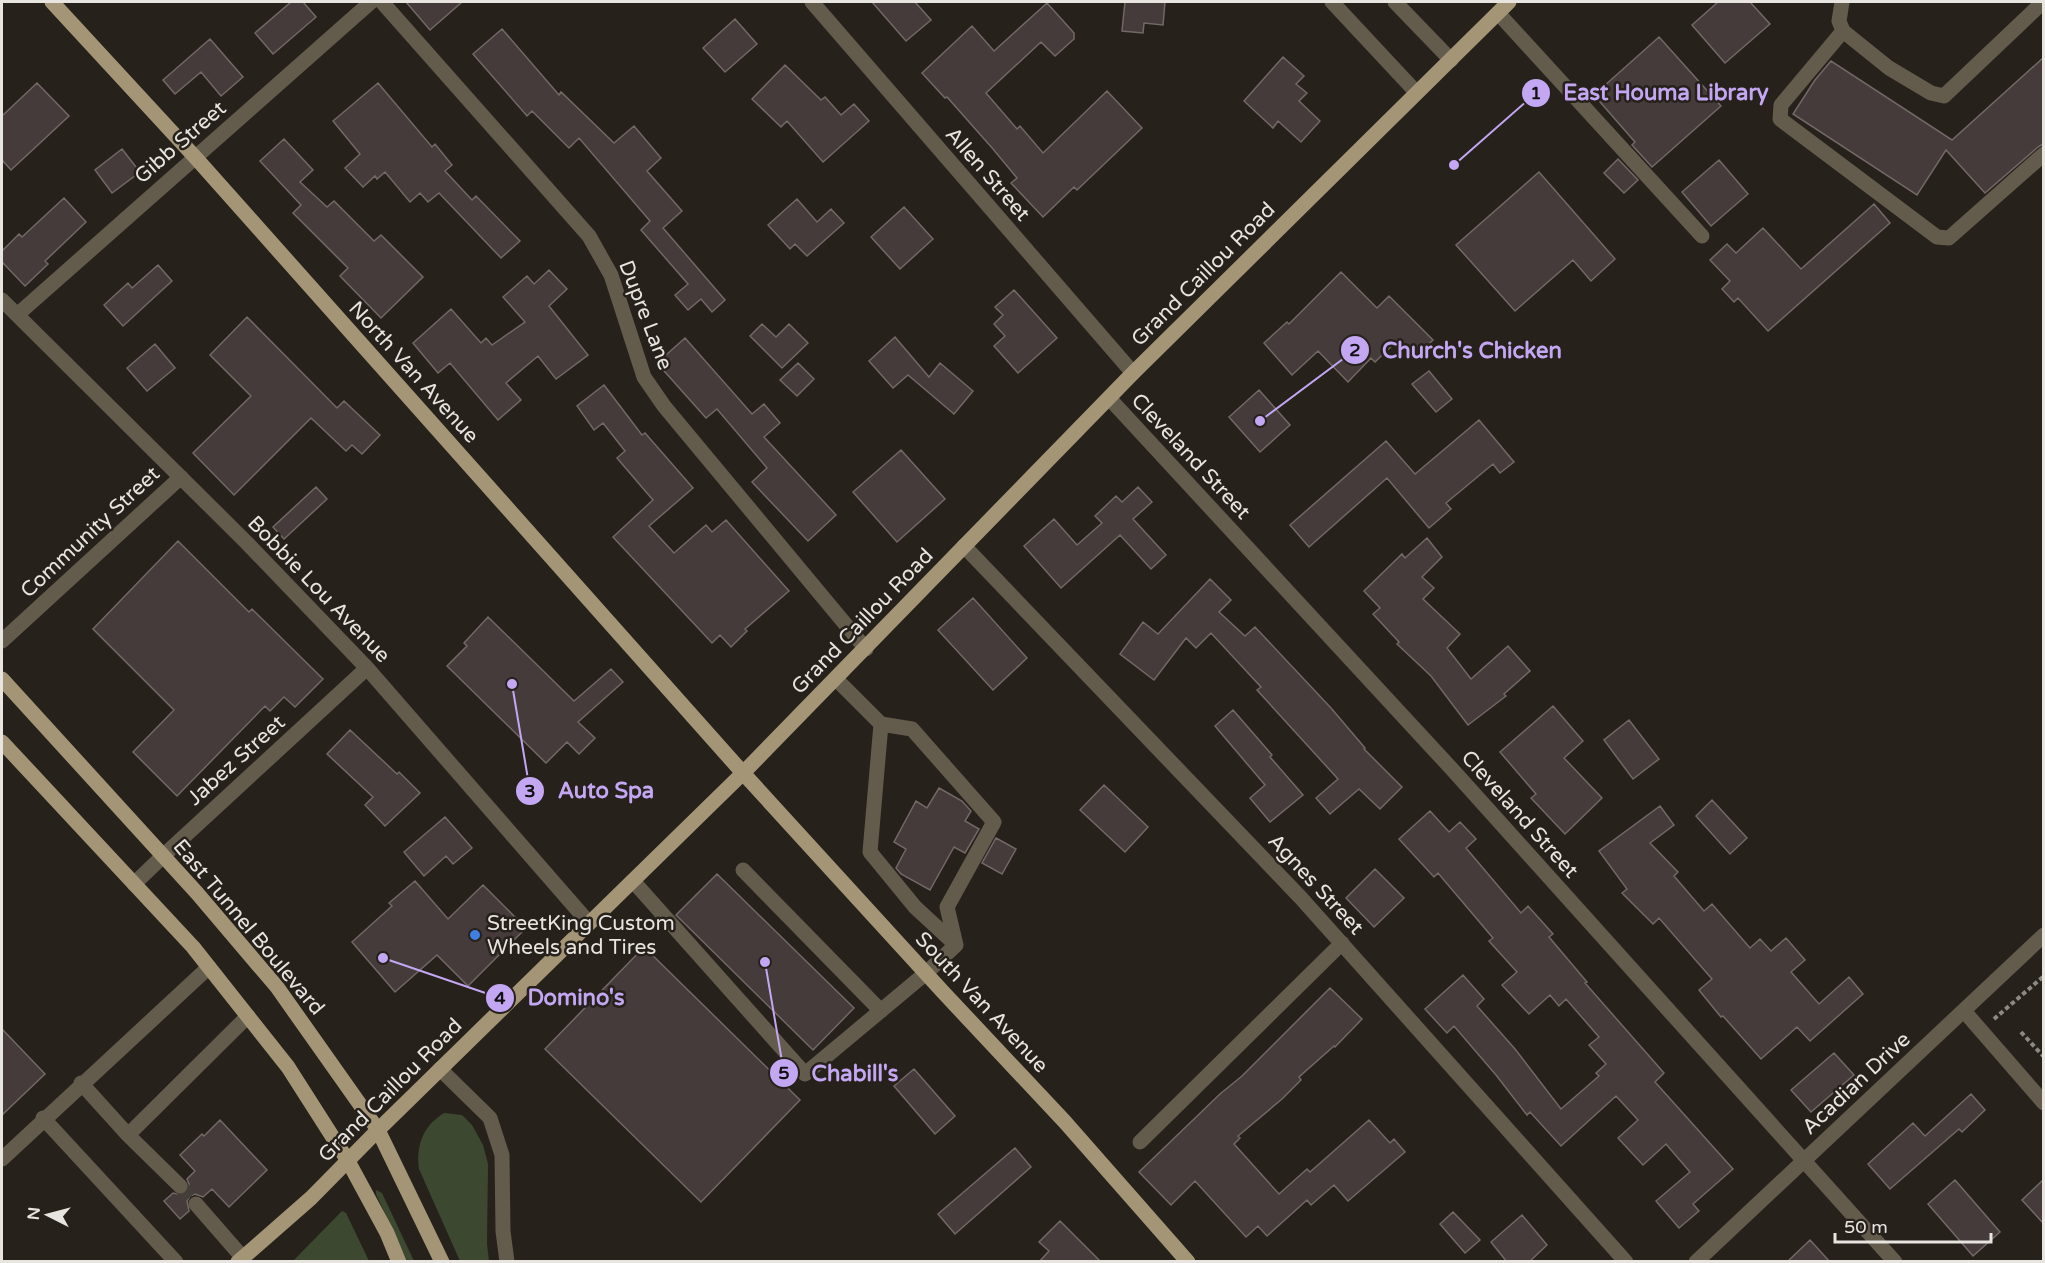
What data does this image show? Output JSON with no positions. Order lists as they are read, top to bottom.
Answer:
{
  "streets": {
    "main road": [
      "Grand Caillou Road",
      "North Van Avenue",
      "East Tunnel Boulevard",
      "South Van Avenue"
    ],
    "street": [
      "Gibb Street",
      "Allen Street",
      "Dupre Lane",
      "Cleveland Street",
      "Community Street",
      "Bobbie Lou Avenue",
      "Jabez Street",
      "Agnes Street",
      "Acadian Drive"
    ]
  },
  "crossings": [
    ["Gibb Street", "North Van Avenue"],
    ["Gibb Street", "Bobbie Lou Avenue"],
    ["Allen Street", "Grand Caillou Road"],
    ["Grand Caillou Road", "Dupre Lane"],
    ["Grand Caillou Road", "North Van Avenue"],
    ["Grand Caillou Road", "Cleveland Street"],
    ["Grand Caillou Road", "Bobbie Lou Avenue"],
    ["Grand Caillou Road", "Agnes Street"],
    ["Grand Caillou Road", "East Tunnel Boulevard"],
    ["Grand Caillou Road", "South Van Avenue"],
    ["North Van Avenue", "South Van Avenue"],
    ["Cleveland Street", "Acadian Drive"],
    ["Community Street", "Bobbie Lou Avenue"],
    ["Bobbie Lou Avenue", "Jabez Street"],
    ["Jabez Street", "East Tunnel Boulevard"]
  ],
  "places": [
    "East Houma Library",
    "Church's Chicken",
    "Auto Spa",
    "StreetKing Custom Wheels and Tires",
    "Domino's",
    "Chabill's"
  ],
  "scale_bar": "50 m",
  "north": "left"
}
